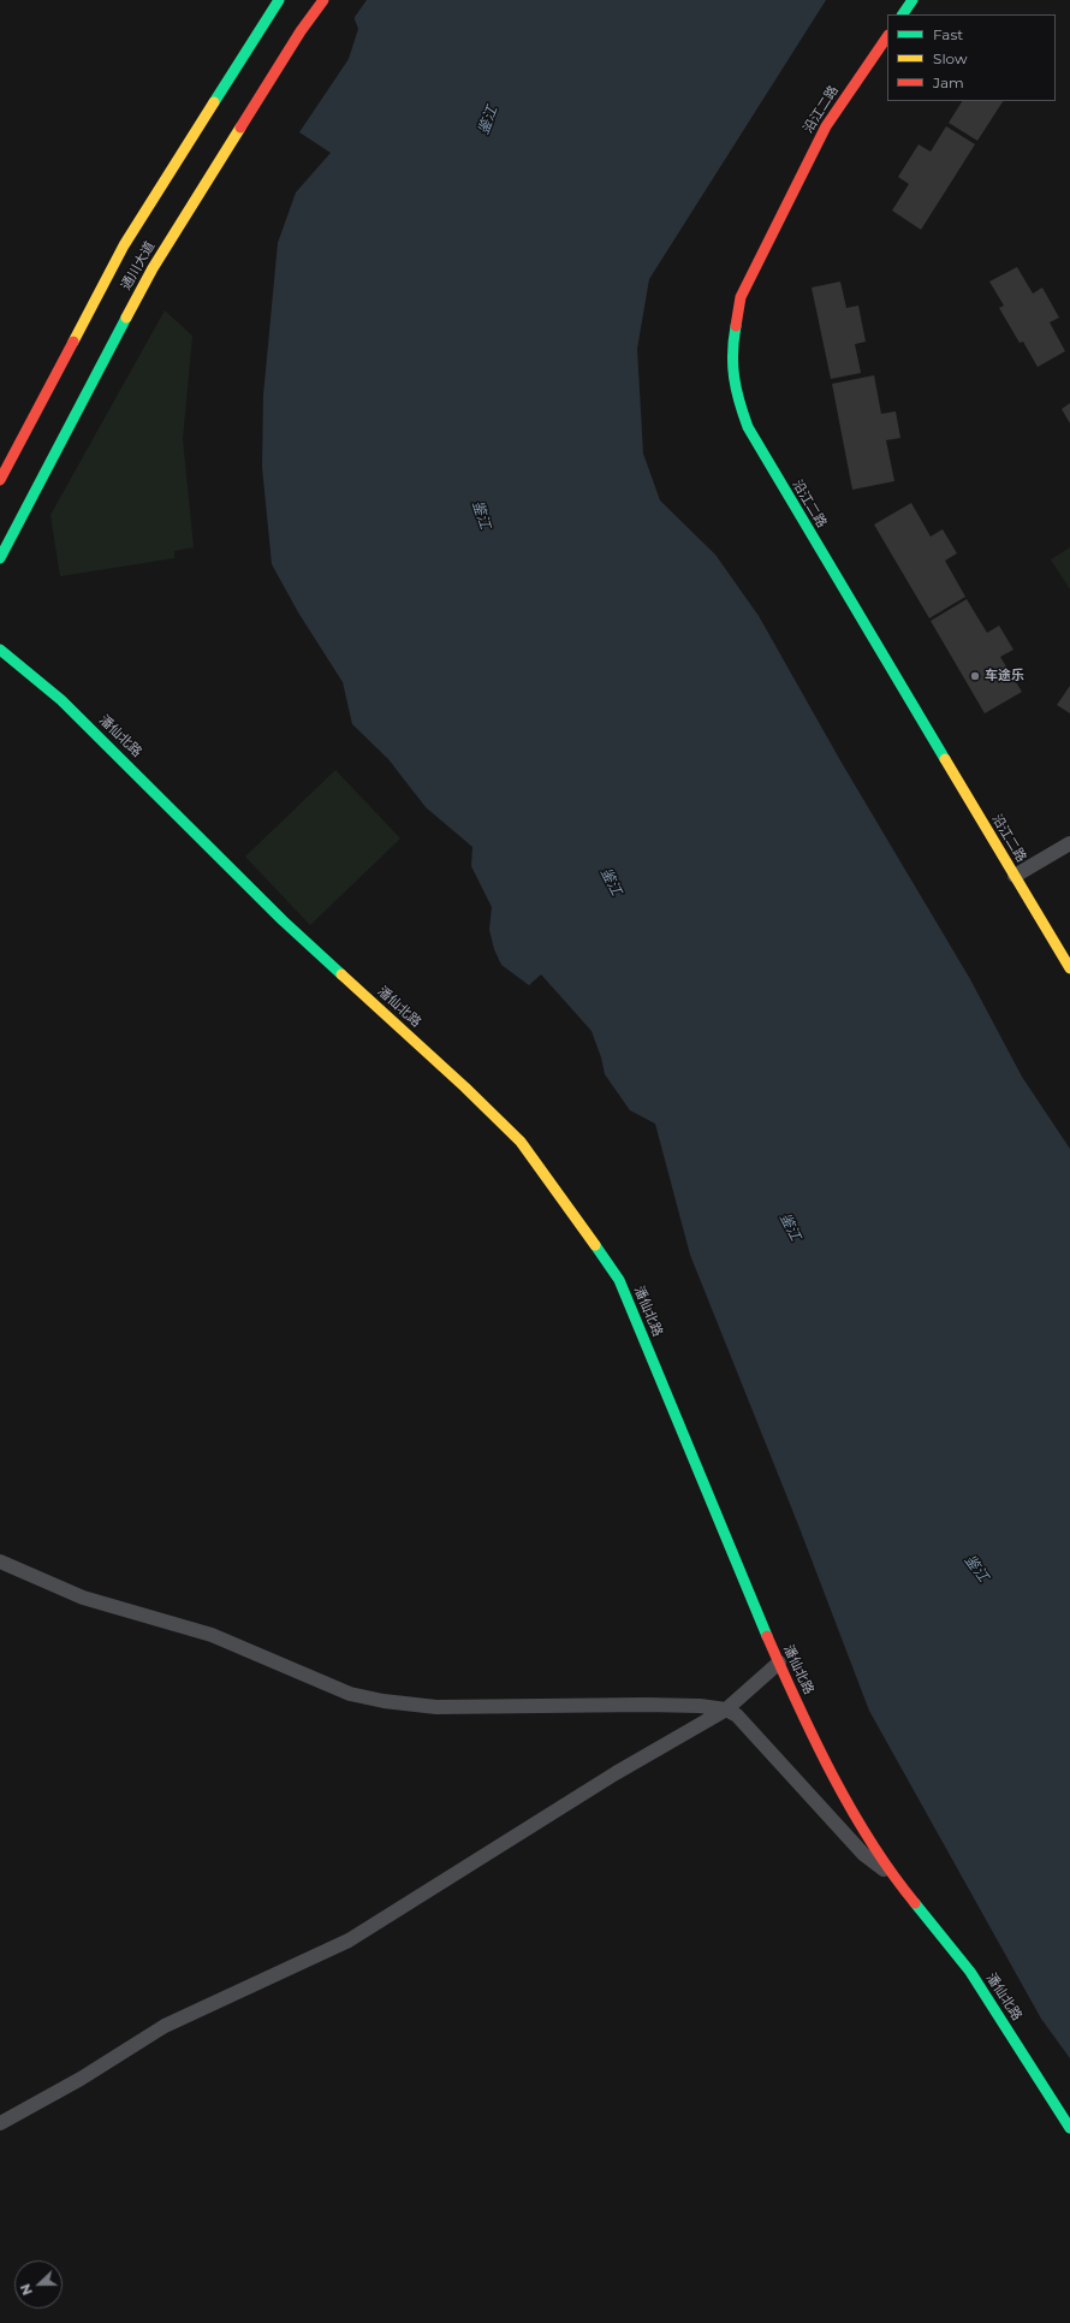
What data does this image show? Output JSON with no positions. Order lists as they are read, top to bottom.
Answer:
{
  "streets": {
    "street": ["沿江二路", "通川大道", "潘仙北路"]
  },
  "water": ["鉴江"],
  "places": ["车途乐"],
  "legend": ["Fast", "Slow", "Jam"],
  "north": "left"
}
